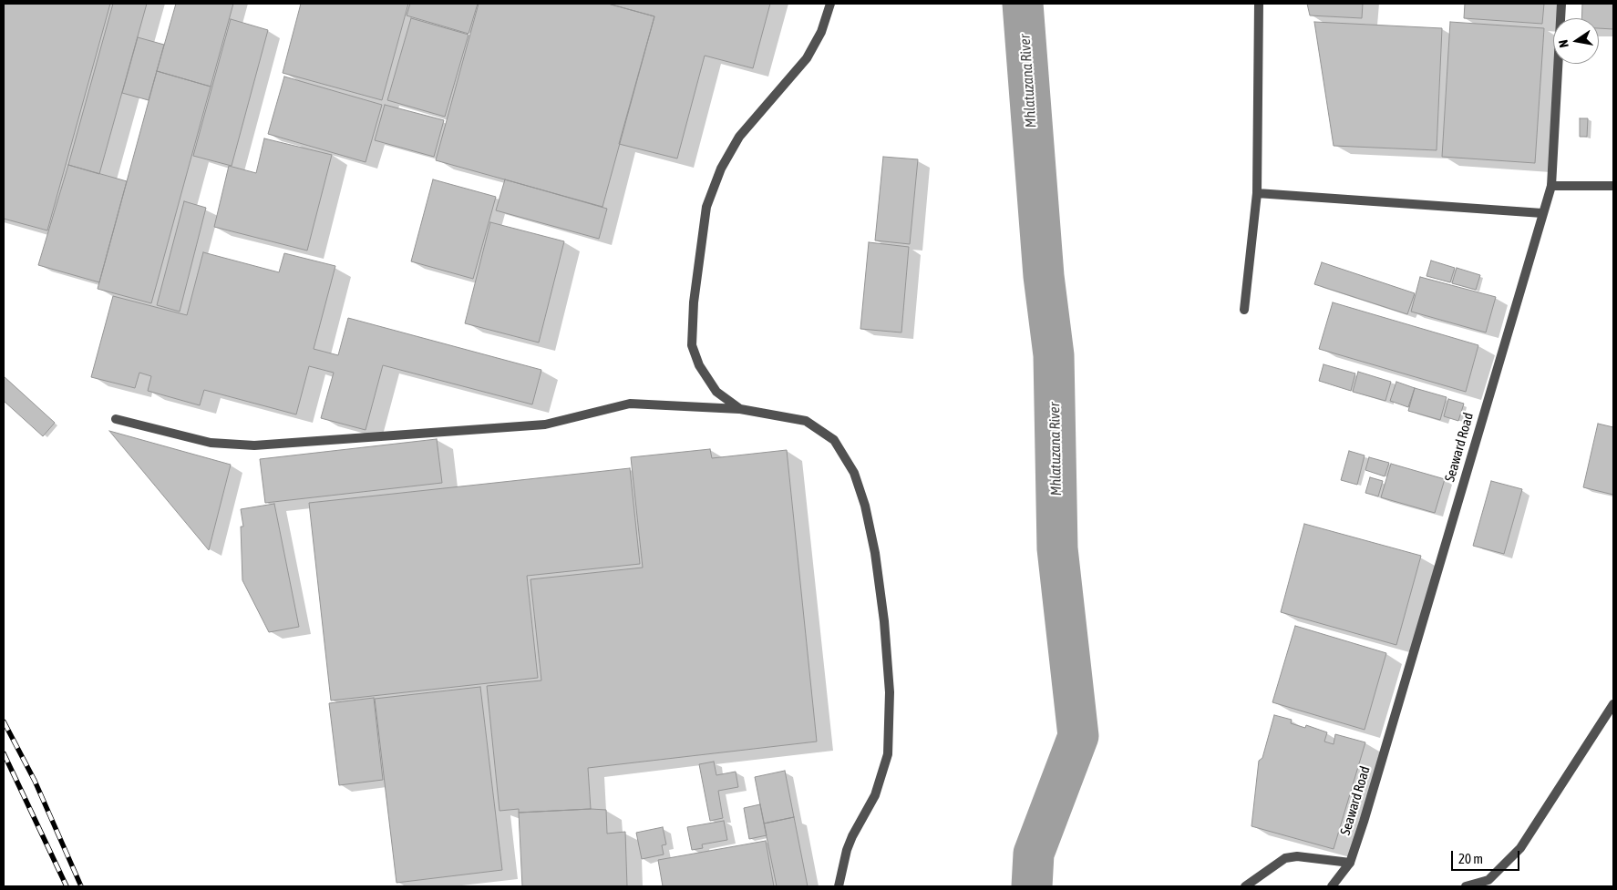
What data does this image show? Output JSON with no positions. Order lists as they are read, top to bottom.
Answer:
{
  "streets": {
    "street": ["Seaward Road"]
  },
  "water": ["Mhlatuzana River"],
  "scale_bar": "20 m",
  "north": "left"
}
